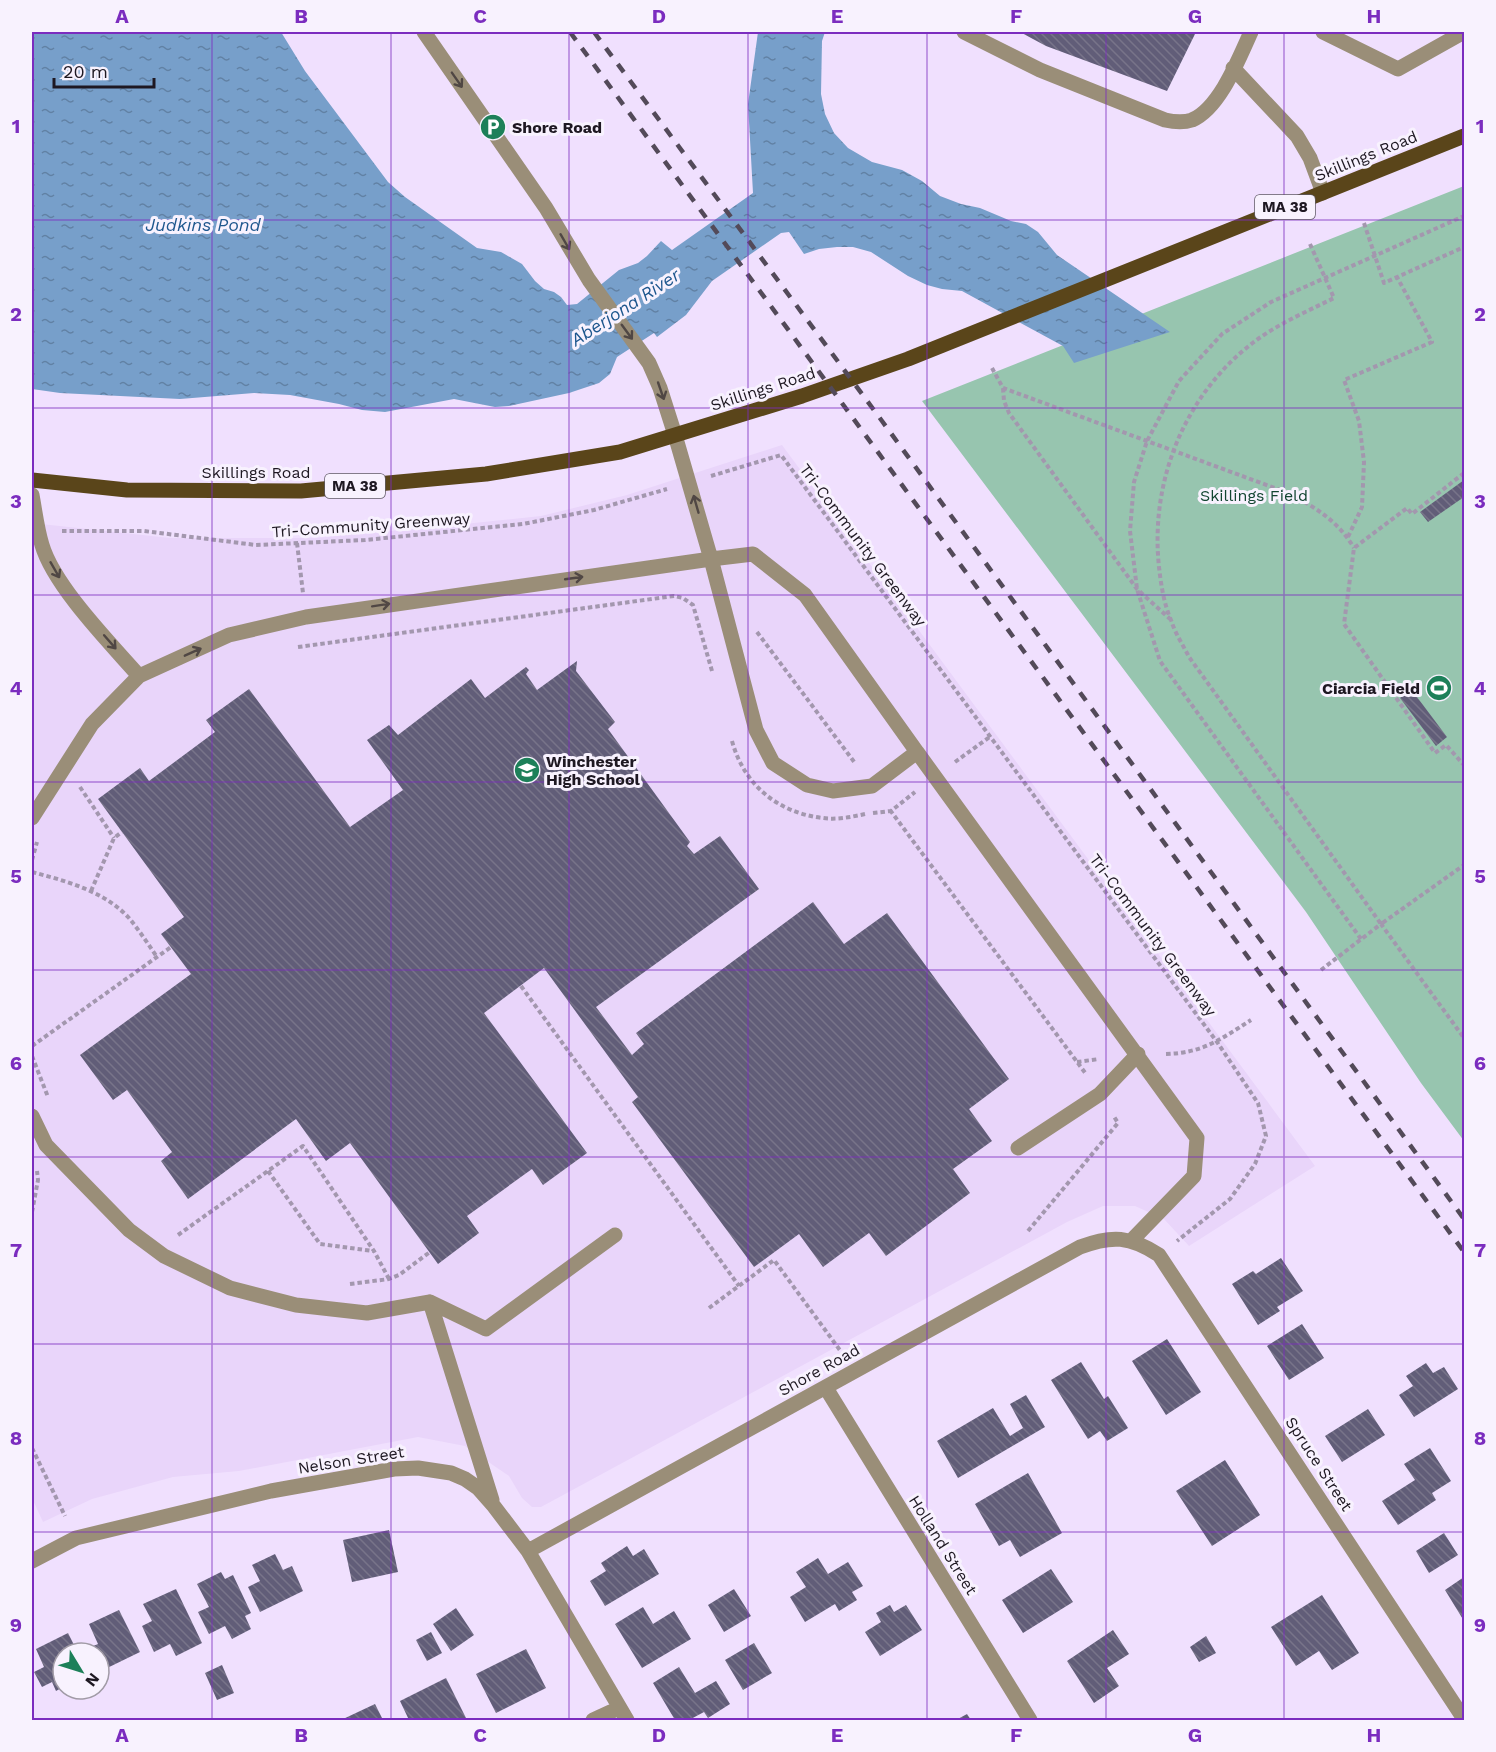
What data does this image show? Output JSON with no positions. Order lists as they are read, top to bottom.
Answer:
{
  "streets": {
    "main road": ["Skillings Road", "MA 38"],
    "street": [
      "Shore Road",
      "Nelson Street",
      "Spruce Street",
      "Holland Street"
    ],
    "path": ["Tri-Community Greenway"]
  },
  "crossings": [
    ["Tri-Community Greenway", "Spruce Street"],
    ["Shore Road", "Nelson Street"],
    ["Shore Road", "Spruce Street"],
    ["Shore Road", "Holland Street"]
  ],
  "water": ["Judkins Pond", "Aberjona River"],
  "parks": ["Skillings Field"],
  "places": {
    "parking": ["Shore Road"],
    "sports": ["Ciarcia Field"],
    "school or university": ["Winchester High School"]
  },
  "scale_bar": "20 m",
  "north": "bottom right",
  "grid": {
    "columns": [
      "A",
      "B",
      "C",
      "D",
      "E",
      "F",
      "G",
      "H"
    ],
    "rows": [
      "1",
      "2",
      "3",
      "4",
      "5",
      "6",
      "7",
      "8",
      "9"
    ]
  }
}
